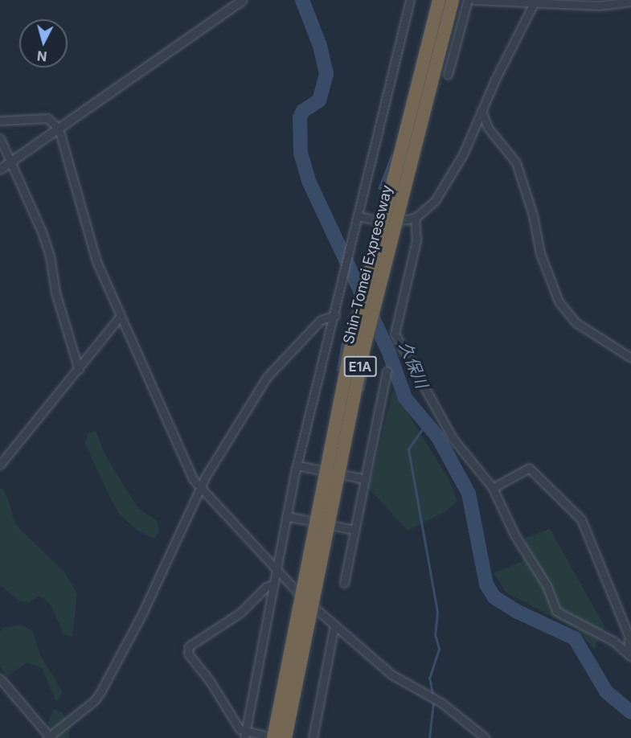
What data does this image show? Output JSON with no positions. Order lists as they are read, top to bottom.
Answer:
{
  "streets": {
    "highway": ["Shin-Tomei Expressway", "E1A"]
  },
  "water": ["久保川"],
  "north": "bottom"
}
